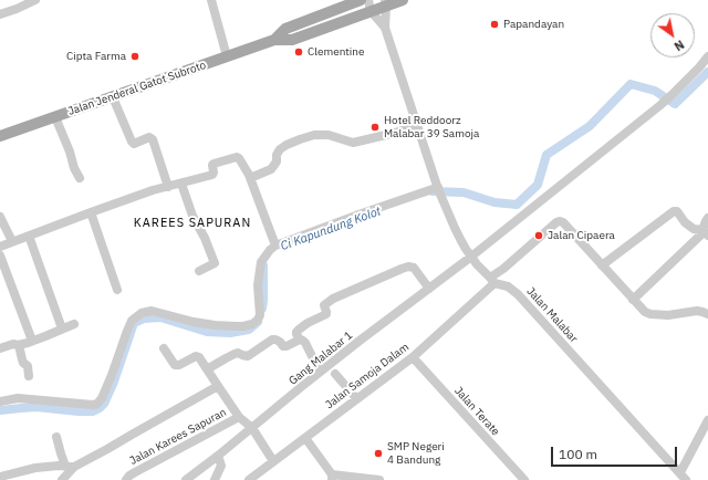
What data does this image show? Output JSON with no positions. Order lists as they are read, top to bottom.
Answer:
{
  "streets": {
    "main road": ["Jalan Jenderal Gatot Subroto"],
    "street": [
      "Jalan Malabar",
      "Gang Malabar 1",
      "Jalan Samoja Dalam",
      "Jalan Terate",
      "Jalan Karees Sapuran"
    ]
  },
  "crossings": [
    ["Jalan Jenderal Gatot Subroto", "Jalan Malabar"],
    ["Jalan Malabar", "Gang Malabar 1"],
    ["Jalan Malabar", "Jalan Samoja Dalam"],
    ["Gang Malabar 1", "Jalan Karees Sapuran"],
    ["Jalan Samoja Dalam", "Jalan Terate"],
    ["Jalan Samoja Dalam", "Jalan Karees Sapuran"]
  ],
  "districts": ["KAREES SAPURAN"],
  "water": ["Ci Kapundung Kolot"],
  "places": [
    "Papandayan",
    "Clementine",
    "Cipta Farma",
    "Hotel Reddoorz Malabar 39 Samoja",
    "Jalan Cipaera",
    "SMP Negeri 4 Bandung"
  ],
  "scale_bar": "100 m",
  "north": "bottom right"
}
